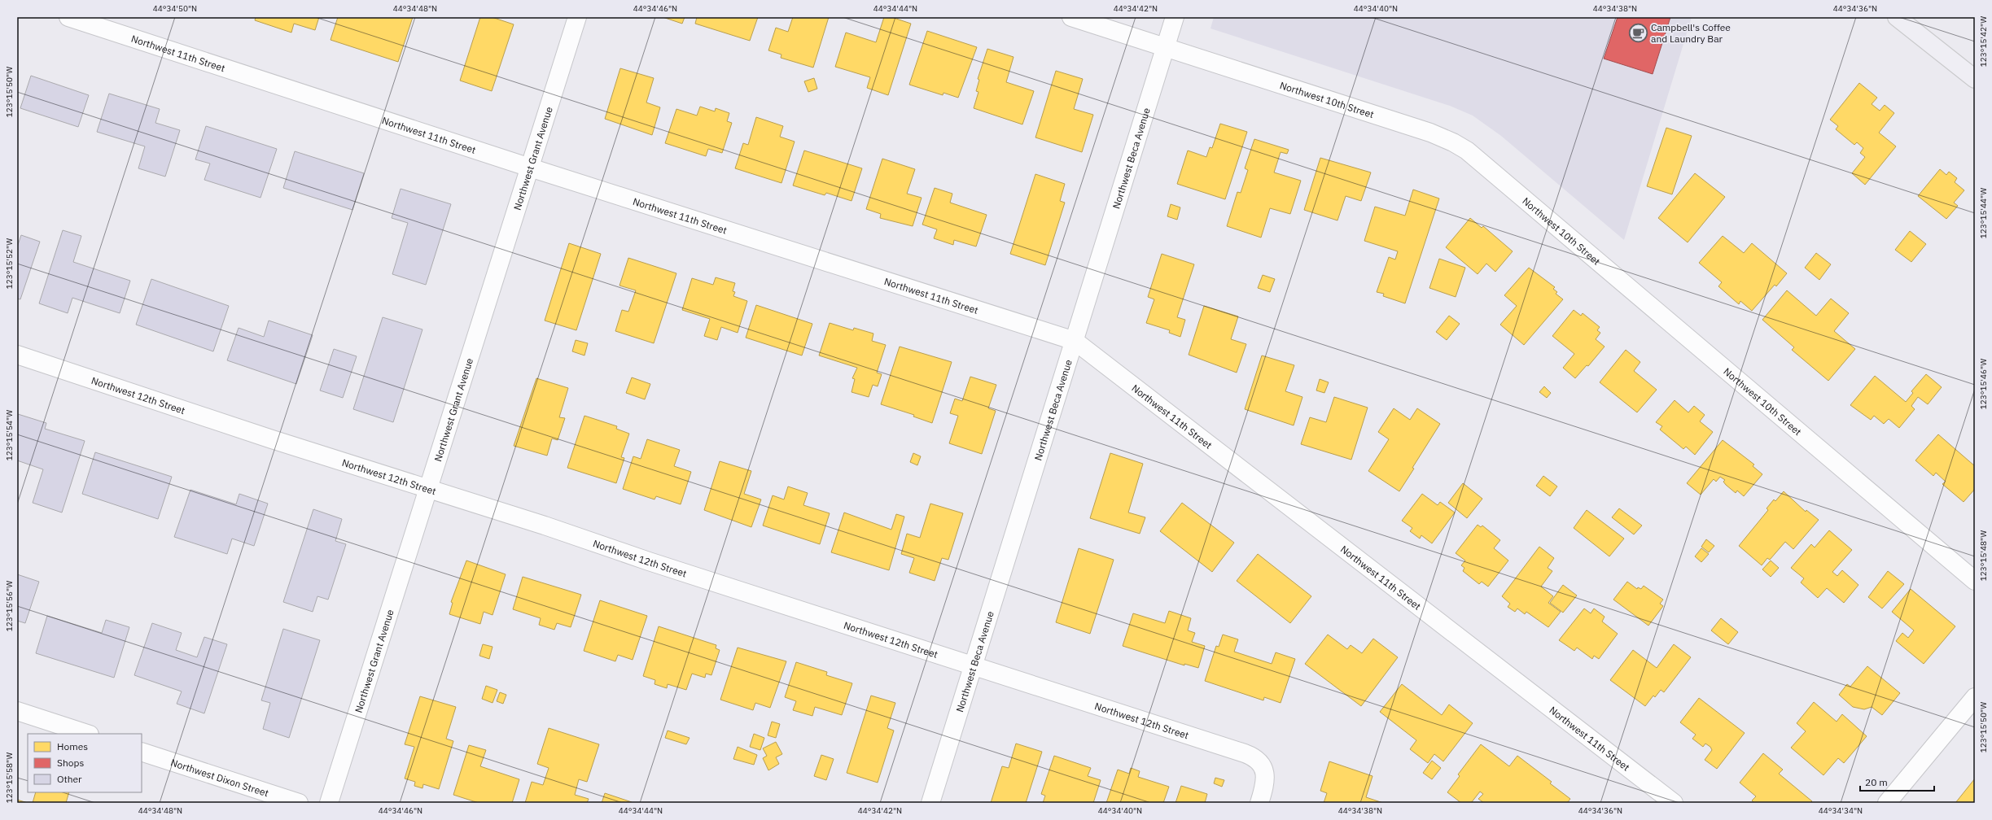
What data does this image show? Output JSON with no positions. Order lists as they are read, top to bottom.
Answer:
{
  "streets": {
    "street": [
      "Northwest 11th Street",
      "Northwest 10th Street",
      "Northwest Grant Avenue",
      "Northwest Beca Avenue",
      "Northwest 12th Street",
      "Northwest Dixon Street"
    ]
  },
  "crossings": [
    ["Northwest 11th Street", "Northwest Grant Avenue"],
    ["Northwest 11th Street", "Northwest Beca Avenue"],
    ["Northwest 10th Street", "Northwest Beca Avenue"],
    ["Northwest Grant Avenue", "Northwest 12th Street"],
    ["Northwest Beca Avenue", "Northwest 12th Street"]
  ],
  "places": {
    "cafe": ["Campbell's Coffee and Laundry Bar"]
  },
  "legend": ["Homes", "Shops", "Other"],
  "scale_bar": "20 m",
  "coordinates": [
    "44°34'50\"N",
    "44°34'48\"N",
    "44°34'46\"N",
    "44°34'44\"N",
    "44°34'42\"N",
    "44°34'40\"N",
    "44°34'38\"N",
    "44°34'36\"N",
    "123°15'42\"W",
    "123°15'50\"W",
    "123°15'44\"W",
    "123°15'52\"W",
    "123°15'46\"W",
    "123°15'54\"W",
    "123°15'48\"W",
    "123°15'56\"W",
    "123°15'58\"W",
    "44°34'34\"N"
  ]
}
